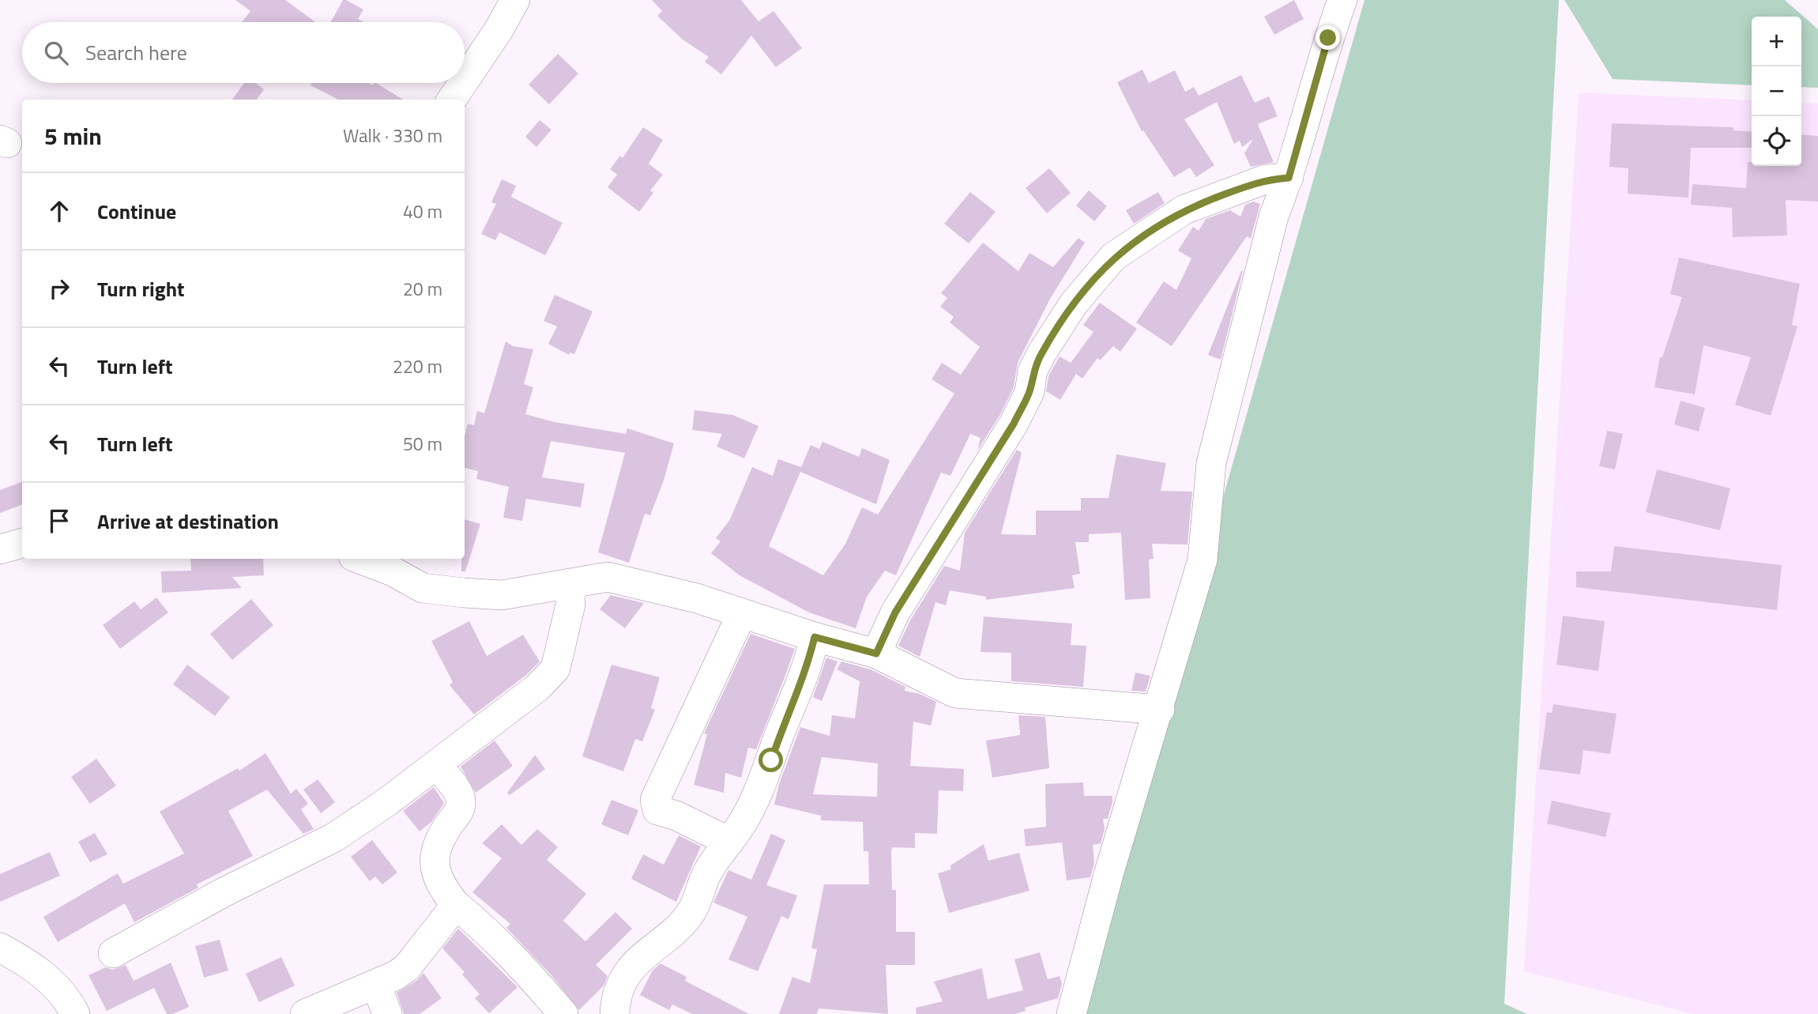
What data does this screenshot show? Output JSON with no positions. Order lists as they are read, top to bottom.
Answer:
{
  "page": {
    "map_buttons": ["+", "−"],
    "search": "Search here",
    "heading": ["5 min", "Walk · 330 m"],
    "list": [
      ["Continue", "40 m"],
      ["Turn right", "20 m"],
      ["Turn left", "220 m"],
      ["Turn left", "50 m"],
      "Arrive at destination"
    ]
  }
}
